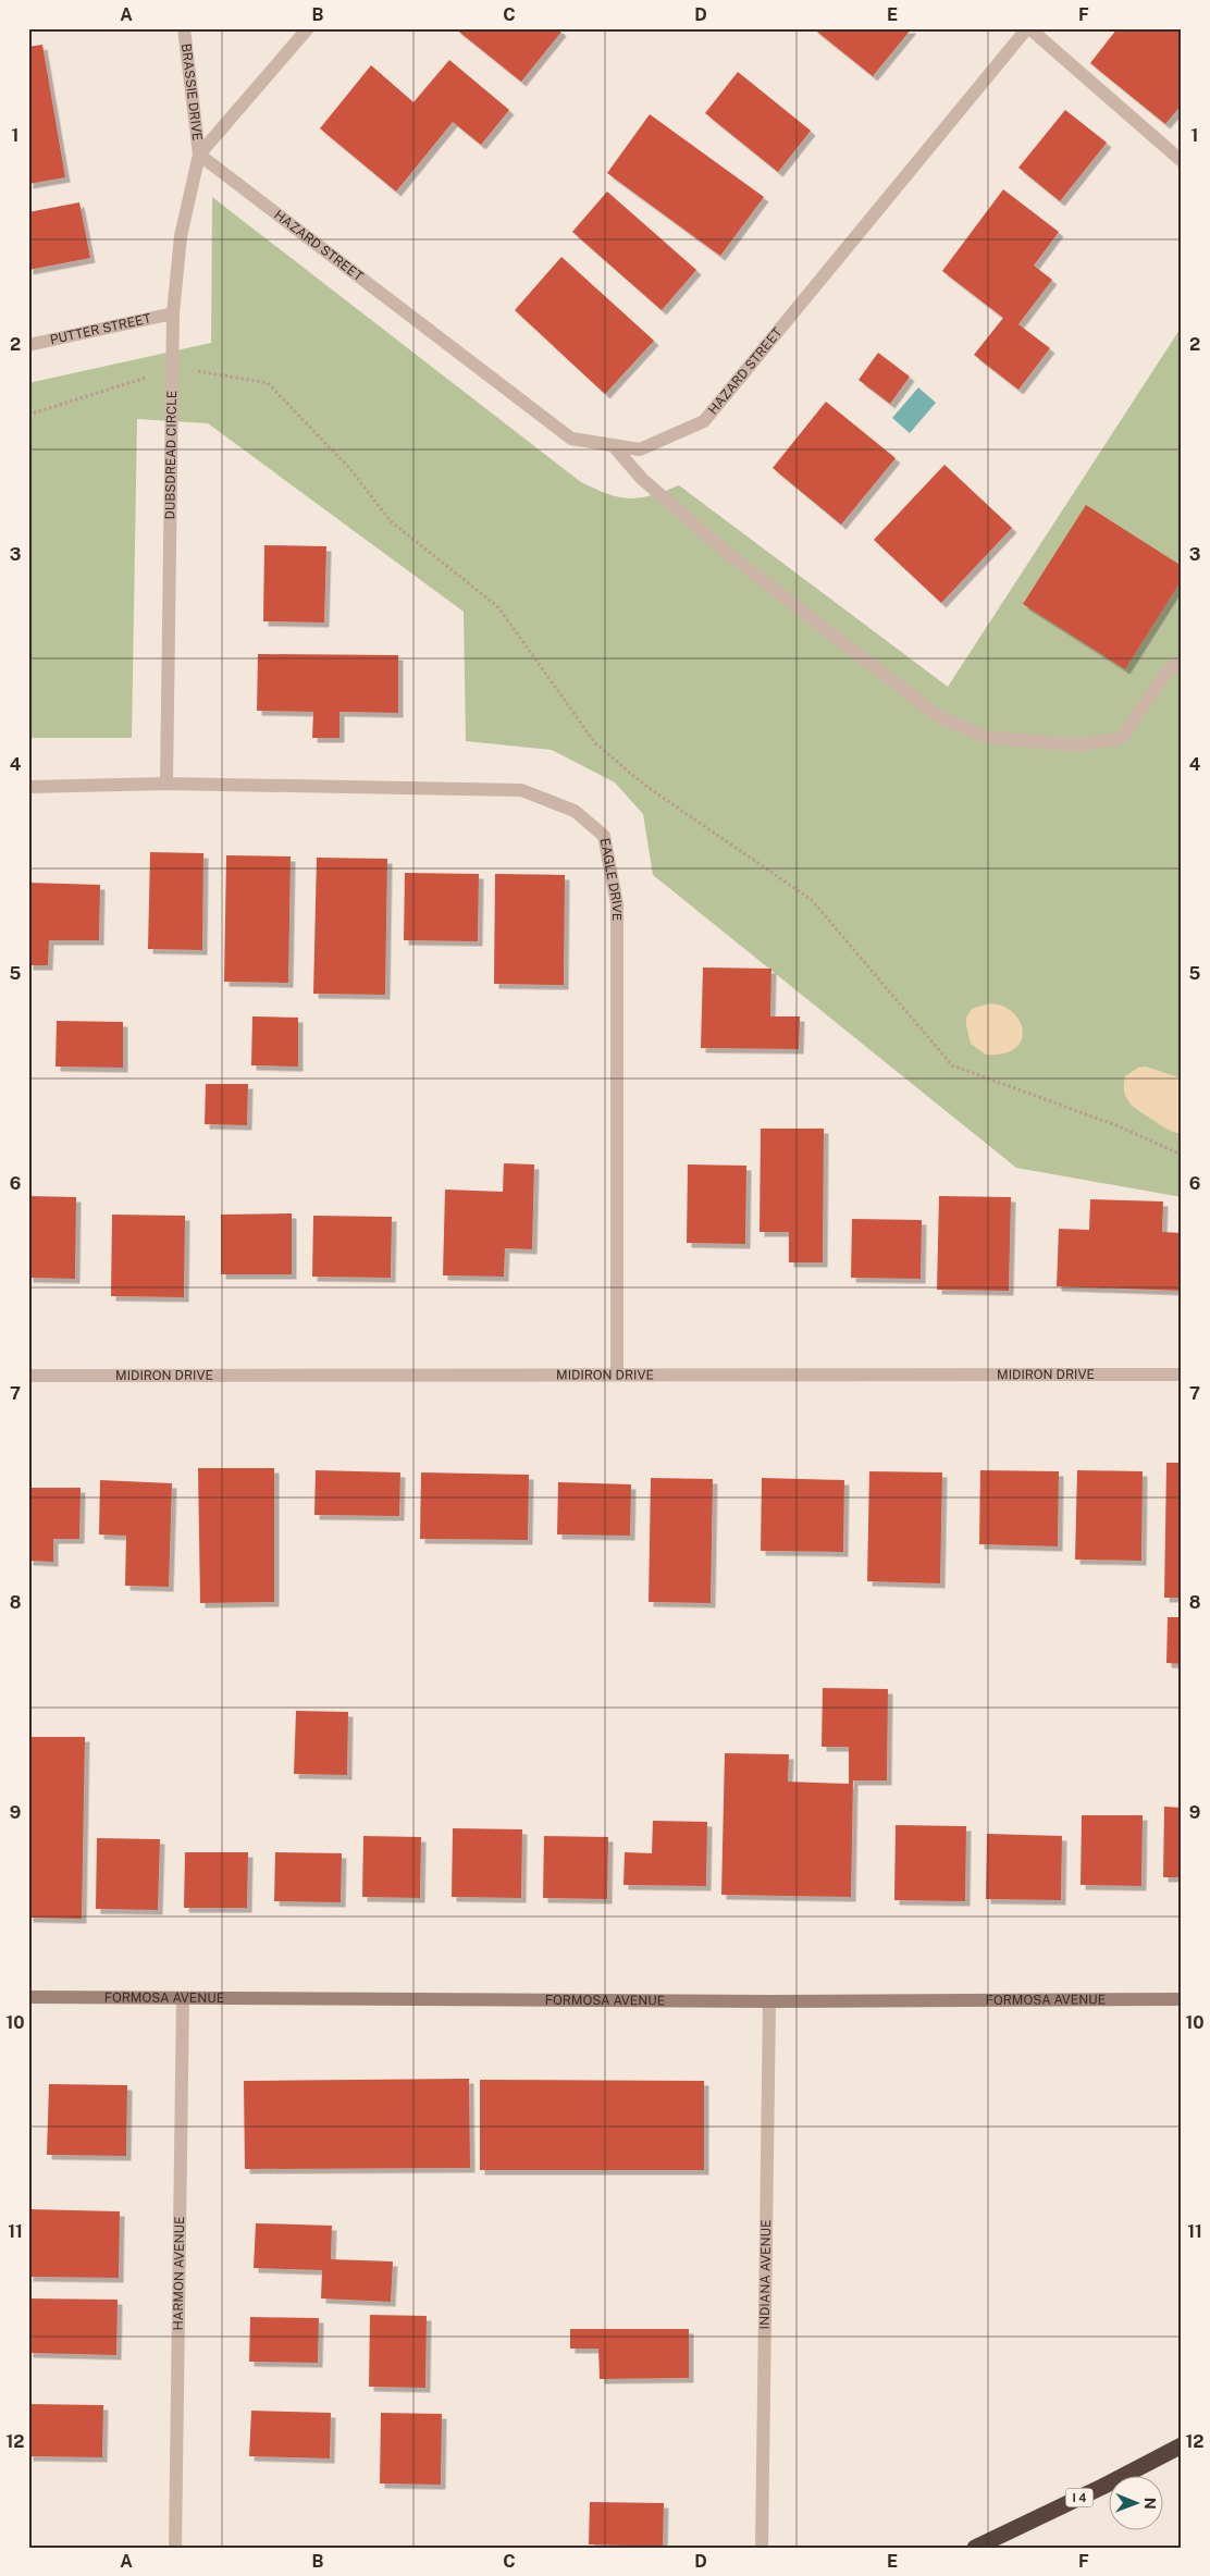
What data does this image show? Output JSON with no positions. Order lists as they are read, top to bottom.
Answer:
{
  "streets": {
    "highway": ["I 4"],
    "street": [
      "BRASSIE DRIVE",
      "HAZARD STREET",
      "PUTTER STREET",
      "DUBSDREAD CIRCLE",
      "EAGLE DRIVE",
      "MIDIRON DRIVE",
      "FORMOSA AVENUE",
      "HARMON AVENUE",
      "INDIANA AVENUE"
    ]
  },
  "crossings": [
    ["BRASSIE DRIVE", "HAZARD STREET"],
    ["BRASSIE DRIVE", "DUBSDREAD CIRCLE"],
    ["HAZARD STREET", "DUBSDREAD CIRCLE"],
    ["PUTTER STREET", "DUBSDREAD CIRCLE"],
    ["DUBSDREAD CIRCLE", "EAGLE DRIVE"],
    ["EAGLE DRIVE", "MIDIRON DRIVE"],
    ["FORMOSA AVENUE", "HARMON AVENUE"],
    ["FORMOSA AVENUE", "INDIANA AVENUE"]
  ],
  "north": "right",
  "grid": {
    "columns": [
      "A",
      "B",
      "C",
      "D",
      "E",
      "F"
    ],
    "rows": [
      "1",
      "2",
      "3",
      "4",
      "5",
      "6",
      "7",
      "8",
      "9",
      "10",
      "11",
      "12"
    ]
  }
}
